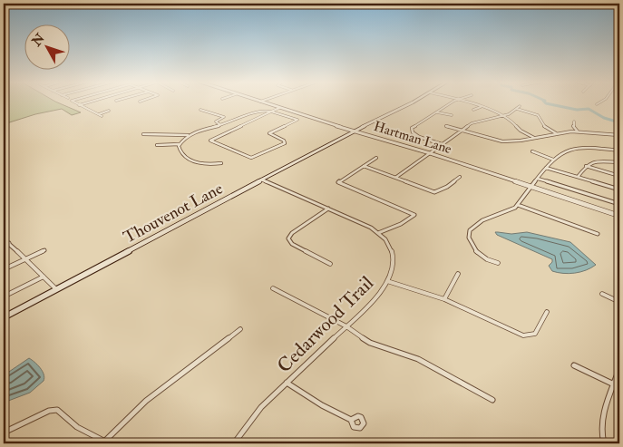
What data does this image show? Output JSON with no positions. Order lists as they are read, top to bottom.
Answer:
{
  "streets": {
    "main road": ["Hartman Lane", "Thouvenot Lane"],
    "street": ["Cedarwood Trail"]
  },
  "crossings": [
    ["Hartman Lane", "Thouvenot Lane"],
    ["Thouvenot Lane", "Cedarwood Trail"]
  ],
  "north": "top left"
}
